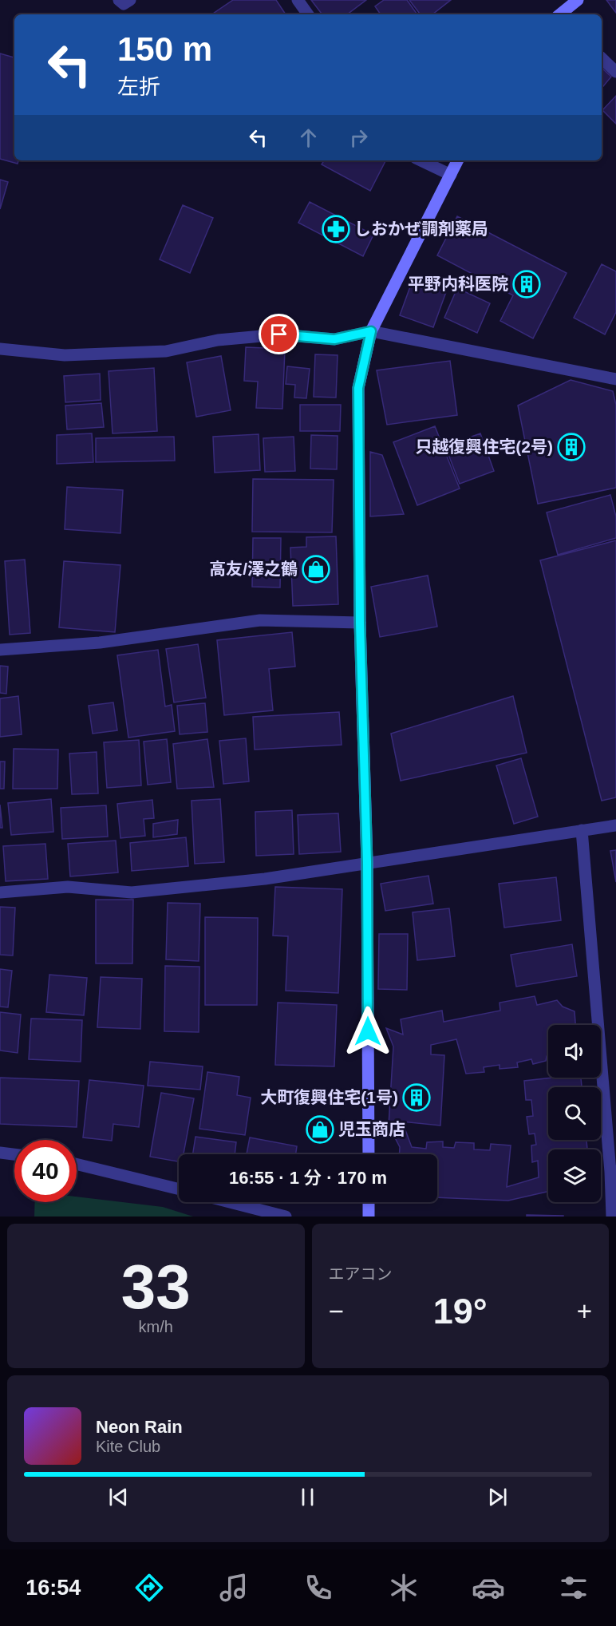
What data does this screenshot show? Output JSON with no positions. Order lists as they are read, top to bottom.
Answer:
{
  "places": {
    "pharmacy": ["しおかぜ調剤薬局"],
    "building": ["平野内科医院", "只越復興住宅(2号)", "大町復興住宅(1号)"],
    "shop": ["高友/澤之鶴", "児玉商店"]
  },
  "page": {
    "turn": ["150 m", "左折"],
    "limit": "40",
    "trip": "16:55 · 1 分 · 170 m",
    "tile": [
      ["33", "km/h"],
      "エアコン"
    ],
    "heat": ["−", "19°", "+"],
    "song": ["Neon Rain", "Kite Club"],
    "tabs": "16:54"
  }
}
